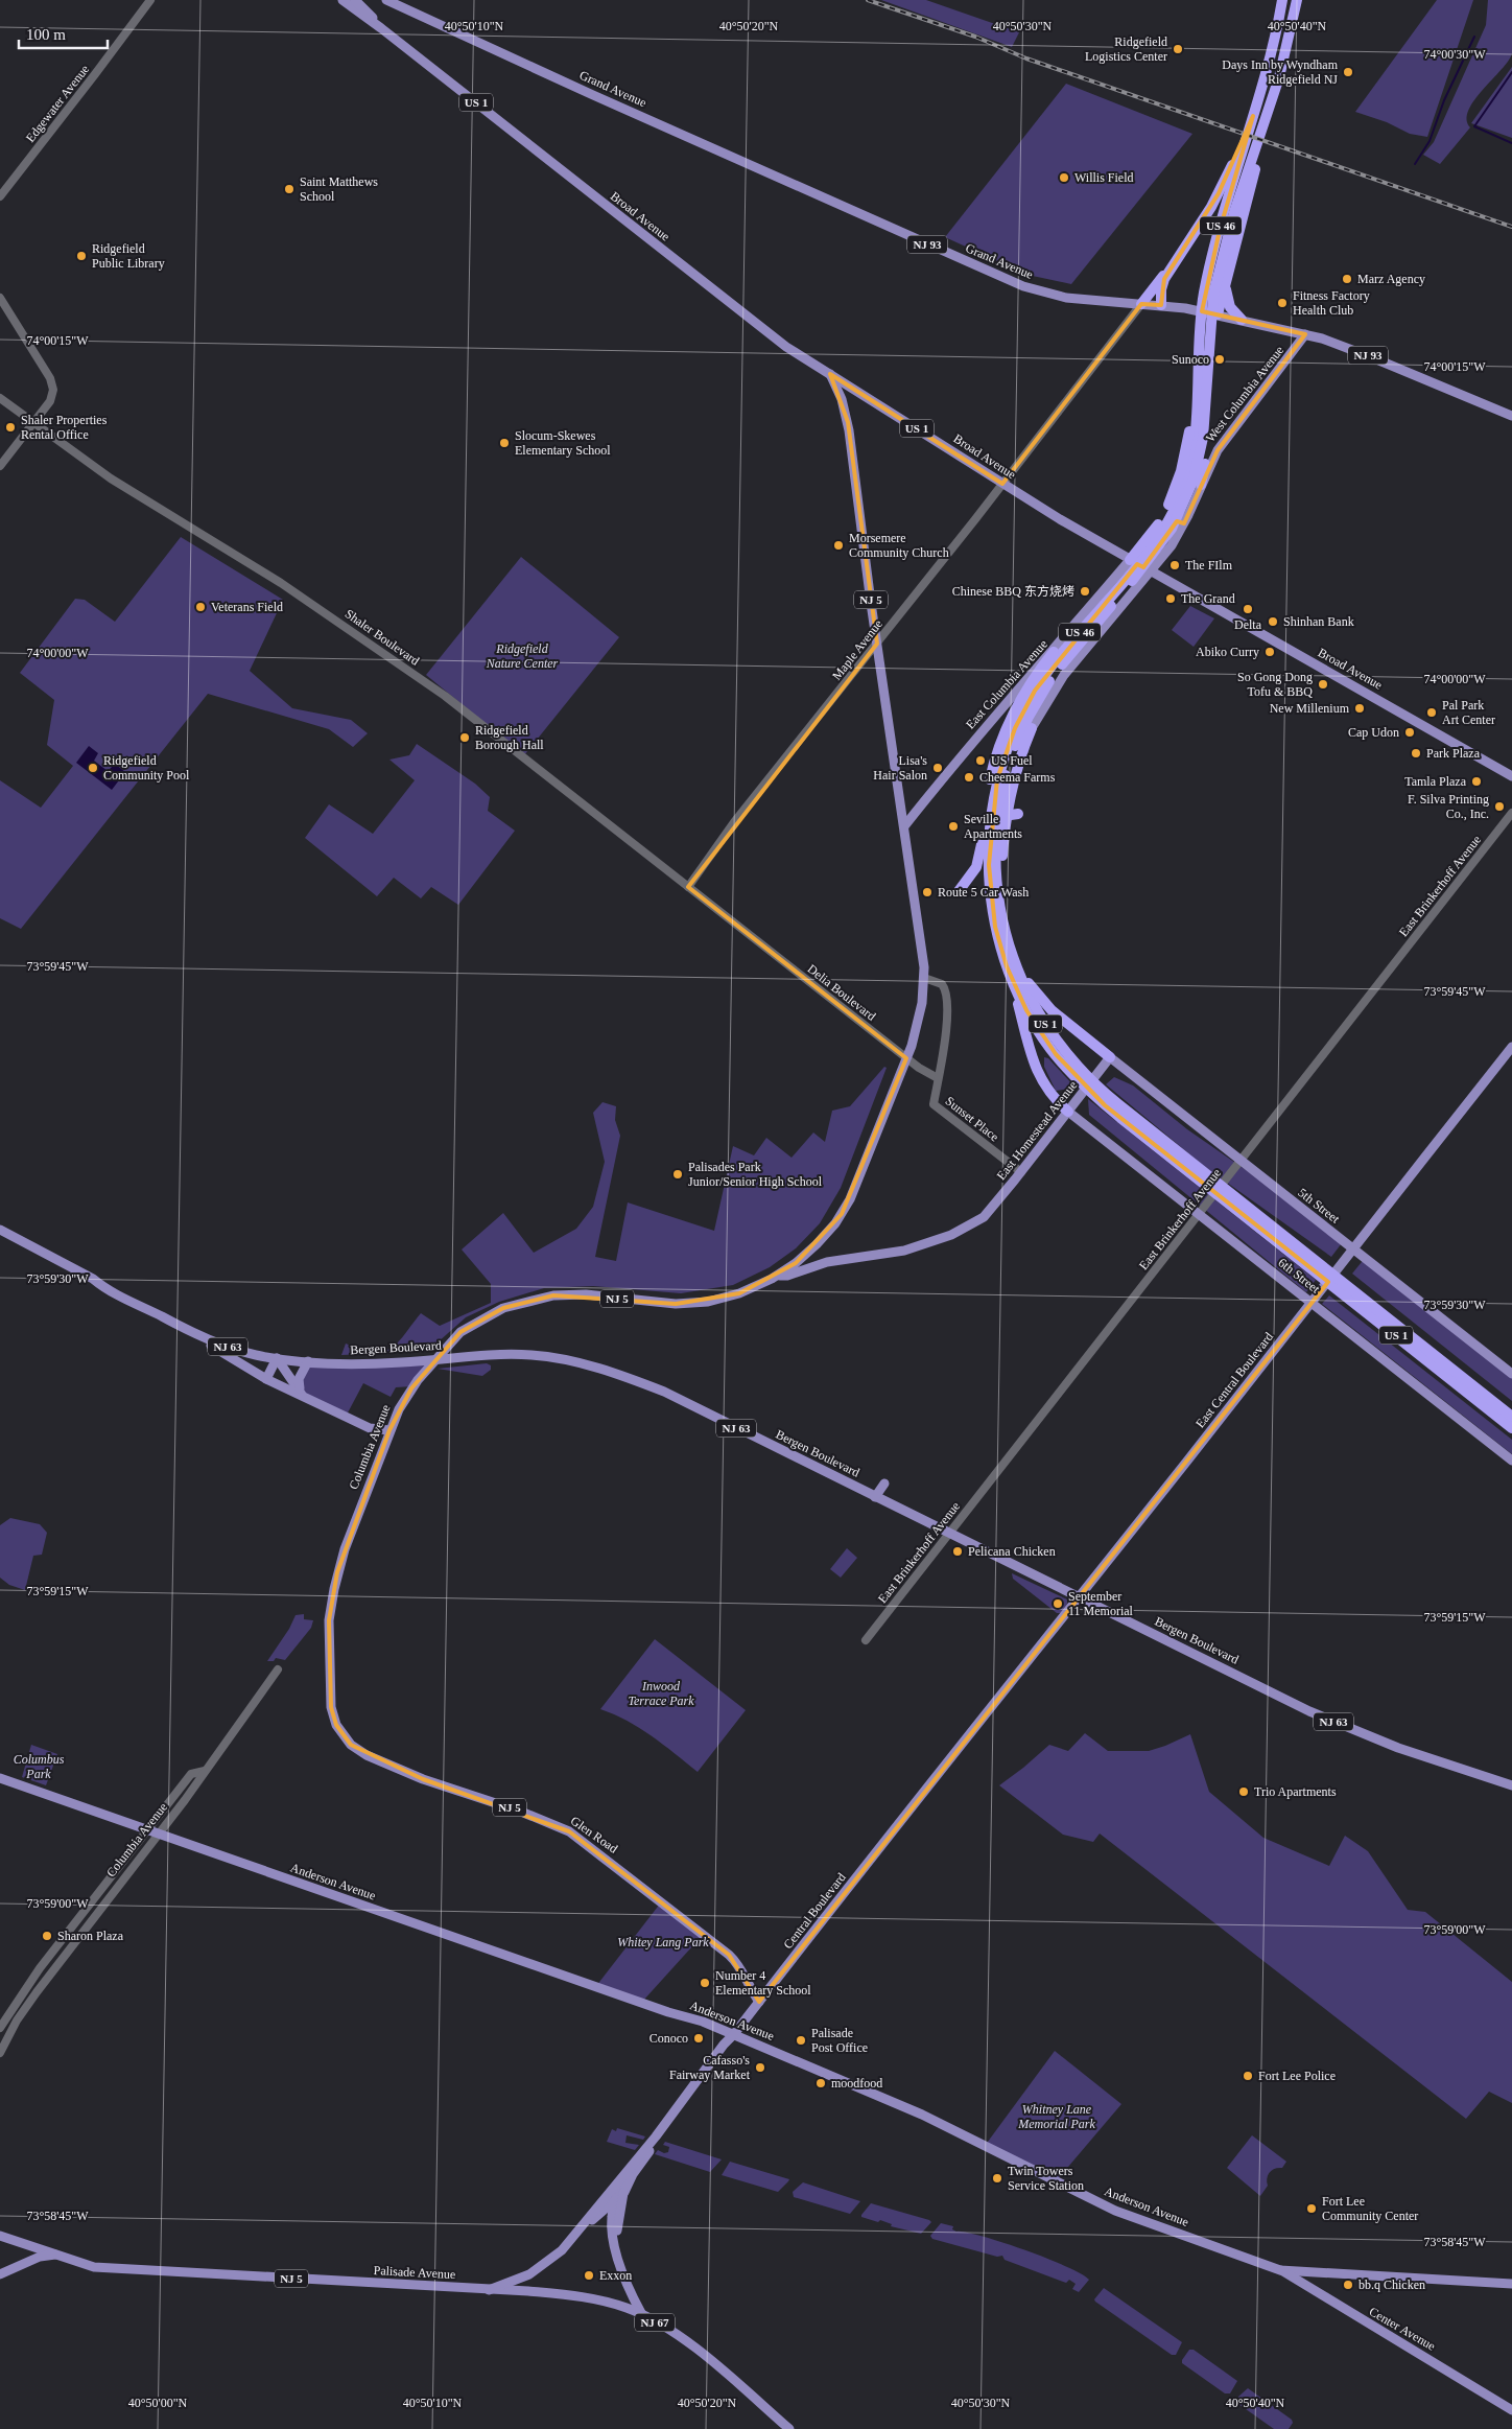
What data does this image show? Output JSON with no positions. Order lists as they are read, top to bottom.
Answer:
{
  "streets": {
    "highway": ["US 1", "US 46"],
    "main road": [
      "Grand Avenue",
      "Broad Avenue",
      "NJ 93",
      "West Columbia Avenue",
      "NJ 5",
      "East Columbia Avenue",
      "East Homestead Avenue",
      "5th Street",
      "6th Street",
      "NJ 63",
      "Bergen Boulevard",
      "East Central Boulevard",
      "Columbia Avenue",
      "Glen Road",
      "Anderson Avenue",
      "Central Boulevard",
      "Palisade Avenue",
      "NJ 67",
      "Center Avenue"
    ],
    "street": [
      "Edgewater Avenue",
      "Shaler Boulevard",
      "Maple Avenue",
      "East Brinkerhoff Avenue",
      "Delia Boulevard",
      "Sunset Place"
    ]
  },
  "crossings": [
    ["Grand Avenue", "US 46"],
    ["Grand Avenue", "West Columbia Avenue"],
    ["Grand Avenue", "Maple Avenue"],
    ["US 1", "US 46"],
    ["US 1", "West Columbia Avenue"],
    ["US 1", "East Columbia Avenue"],
    ["Broad Avenue", "West Columbia Avenue"],
    ["Broad Avenue", "NJ 5"],
    ["Broad Avenue", "Maple Avenue"],
    ["Broad Avenue", "East Columbia Avenue"],
    ["NJ 5", "Maple Avenue"],
    ["NJ 5", "East Columbia Avenue"],
    ["NJ 5", "East Homestead Avenue"],
    ["NJ 5", "Columbia Avenue"],
    ["NJ 5", "Palisade Avenue"],
    ["Shaler Boulevard", "Maple Avenue"],
    ["Shaler Boulevard", "Delia Boulevard"],
    ["East Brinkerhoff Avenue", "5th Street"],
    ["East Brinkerhoff Avenue", "6th Street"],
    ["East Brinkerhoff Avenue", "Bergen Boulevard"],
    ["Delia Boulevard", "Sunset Place"],
    ["Sunset Place", "East Homestead Avenue"],
    ["East Homestead Avenue", "5th Street"],
    ["East Homestead Avenue", "6th Street"],
    ["East Homestead Avenue", "Columbia Avenue"],
    ["5th Street", "East Central Boulevard"],
    ["6th Street", "East Central Boulevard"],
    ["Bergen Boulevard", "East Central Boulevard"],
    ["East Central Boulevard", "Central Boulevard"],
    ["Columbia Avenue", "Glen Road"],
    ["Columbia Avenue", "Anderson Avenue"],
    ["Glen Road", "Central Boulevard"],
    ["Anderson Avenue", "Central Boulevard"],
    ["Anderson Avenue", "Center Avenue"],
    ["Central Boulevard", "Palisade Avenue"]
  ],
  "parks": [
    "Ridgefield Nature Center",
    "Inwood Terrace Park",
    "Columbus Park",
    "Whitey Lang Park",
    "Whitney Lane Memorial Park"
  ],
  "places": [
    "Ridgefield Logistics Center",
    "Days Inn by Wyndham Ridgefield NJ",
    "Willis Field",
    "Saint Matthews School",
    "Ridgefield Public Library",
    "Marz Agency",
    "Fitness Factory Health Club",
    "Sunoco",
    "Shaler Properties Rental Office",
    "Slocum-Skewes Elementary School",
    "Morsemere Community Church",
    "The FIlm",
    "Chinese BBQ 东方烧烤",
    "The Grand",
    "Veterans Field",
    "Delta",
    "Shinhan Bank",
    "Abiko Curry",
    "So Gong Dong Tofu & BBQ",
    "New Millenium",
    "Pal Park Art Center",
    "Cap Udon",
    "Ridgefield Borough Hall",
    "Park Plaza",
    "US Fuel",
    "Ridgefield Community Pool",
    "Lisa's Hair Salon",
    "Cheema Farms",
    "Tamla Plaza",
    "F. Silva Printing Co., Inc.",
    "Seville Apartments",
    "Route 5 Car Wash",
    "Palisades Park Junior/Senior High School",
    "Pelicana Chicken",
    "September 11 Memorial",
    "Trio Apartments",
    "Sharon Plaza",
    "Number 4 Elementary School",
    "Conoco",
    "Palisade Post Office",
    "Cafasso's Fairway Market",
    "Fort Lee Police",
    "moodfood",
    "Twin Towers Service Station",
    "Fort Lee Community Center",
    "Exxon",
    "bb.q Chicken"
  ],
  "scale_bar": "100 m",
  "coordinates": [
    "40°50'10\"N",
    "40°50'20\"N",
    "40°50'30\"N",
    "40°50'40\"N",
    "74°00'30\"W",
    "74°00'15\"W",
    "74°00'00\"W",
    "73°59'45\"W",
    "73°59'30\"W",
    "73°59'15\"W",
    "73°59'00\"W",
    "73°58'45\"W",
    "40°50'00\"N"
  ]
}
